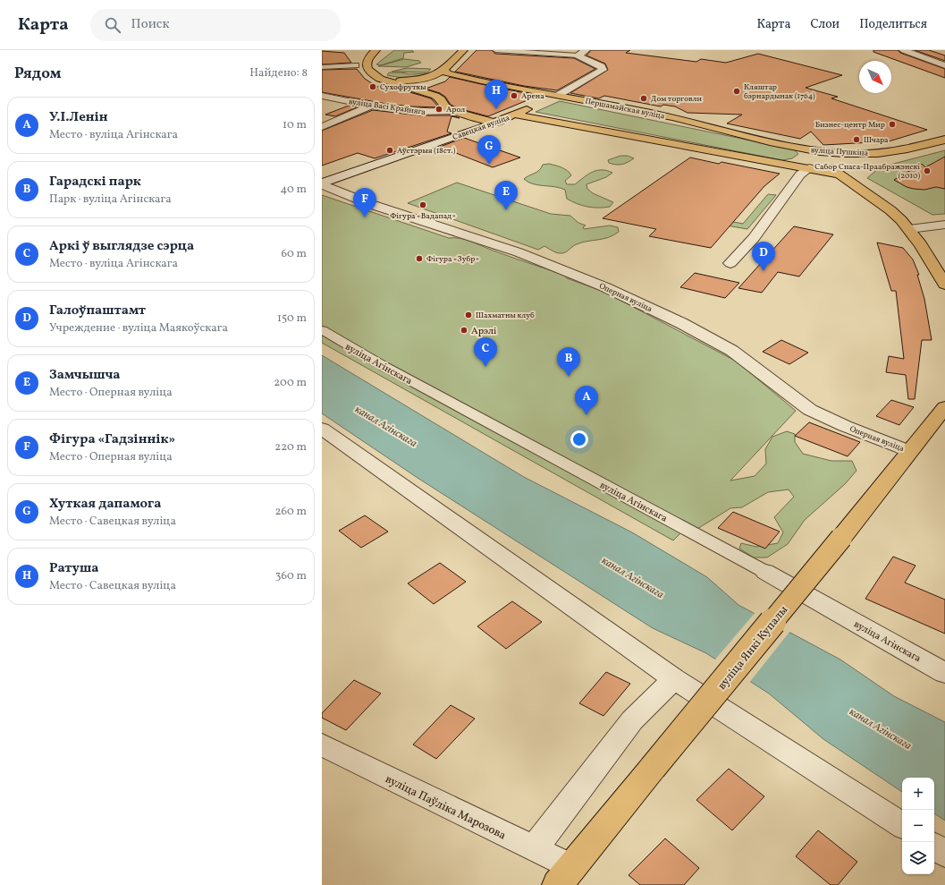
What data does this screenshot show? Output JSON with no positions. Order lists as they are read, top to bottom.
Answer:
{
  "streets": {
    "main road": [
      "Першамайская вуліца",
      "Савецкая вуліца",
      "вуліца Пушкіна",
      "вуліца Янкі Купалы"
    ],
    "street": [
      "вуліца Васі Крайняга",
      "Оперная вуліца",
      "вуліца Агінскага",
      "вуліца Паўліка Марозова"
    ]
  },
  "crossings": [
    ["Першамайская вуліца", "Савецкая вуліца"],
    ["Першамайская вуліца", "вуліца Пушкіна"],
    ["Савецкая вуліца", "Оперная вуліца"],
    ["Оперная вуліца", "вуліца Янкі Купалы"],
    ["вуліца Янкі Купалы", "вуліца Паўліка Марозова"]
  ],
  "water": ["канал Агінскага"],
  "places": [
    "Сухофруткы",
    "Кляштар бэрнардынак (1764)",
    "Арена",
    "Дом торговли",
    "Арол",
    "Бизнес-центр Мир",
    "Шчара",
    "Аўстэрыя (18ст.)",
    "Сабор Спаса-Праабражэнскі (2010)",
    "Фігура «Вадапад»",
    "Фігура «Зубр»",
    "Шахматны клуб",
    "Арэлі"
  ],
  "north": "bottom right",
  "page": {
    "header": "Карта",
    "search": "Поиск",
    "nav": ["Карта", "Слои", "Поделиться"],
    "heading": ["Рядом", "Найдено: 8"],
    "pins": [
      "H",
      "G",
      "E",
      "F",
      "D",
      "C",
      "B",
      "A"
    ],
    "list": [
      {
        "mark": "A",
        "name": "У.І.Ленін",
        "note": "Место · вуліца Агінскага",
        "value": "10 m"
      },
      {
        "mark": "B",
        "name": "Гарадскі парк",
        "note": "Парк · вуліца Агінскага",
        "value": "40 m"
      },
      {
        "mark": "C",
        "name": "Аркі ў выглядзе сэрца",
        "note": "Место · вуліца Агінскага",
        "value": "60 m"
      },
      {
        "mark": "D",
        "name": "Галоўпаштамт",
        "note": "Учреждение · вуліца Маякоўскага",
        "value": "150 m"
      },
      {
        "mark": "E",
        "name": "Замчышча",
        "note": "Место · Оперная вуліца",
        "value": "200 m"
      },
      {
        "mark": "F",
        "name": "Фігура «Гадзіннік»",
        "note": "Место · Оперная вуліца",
        "value": "220 m"
      },
      {
        "mark": "G",
        "name": "Хуткая дапамога",
        "note": "Место · Савецкая вуліца",
        "value": "260 m"
      },
      {
        "mark": "H",
        "name": "Ратуша",
        "note": "Место · Савецкая вуліца",
        "value": "360 m"
      }
    ],
    "map_buttons": ["+", "−"]
  }
}
